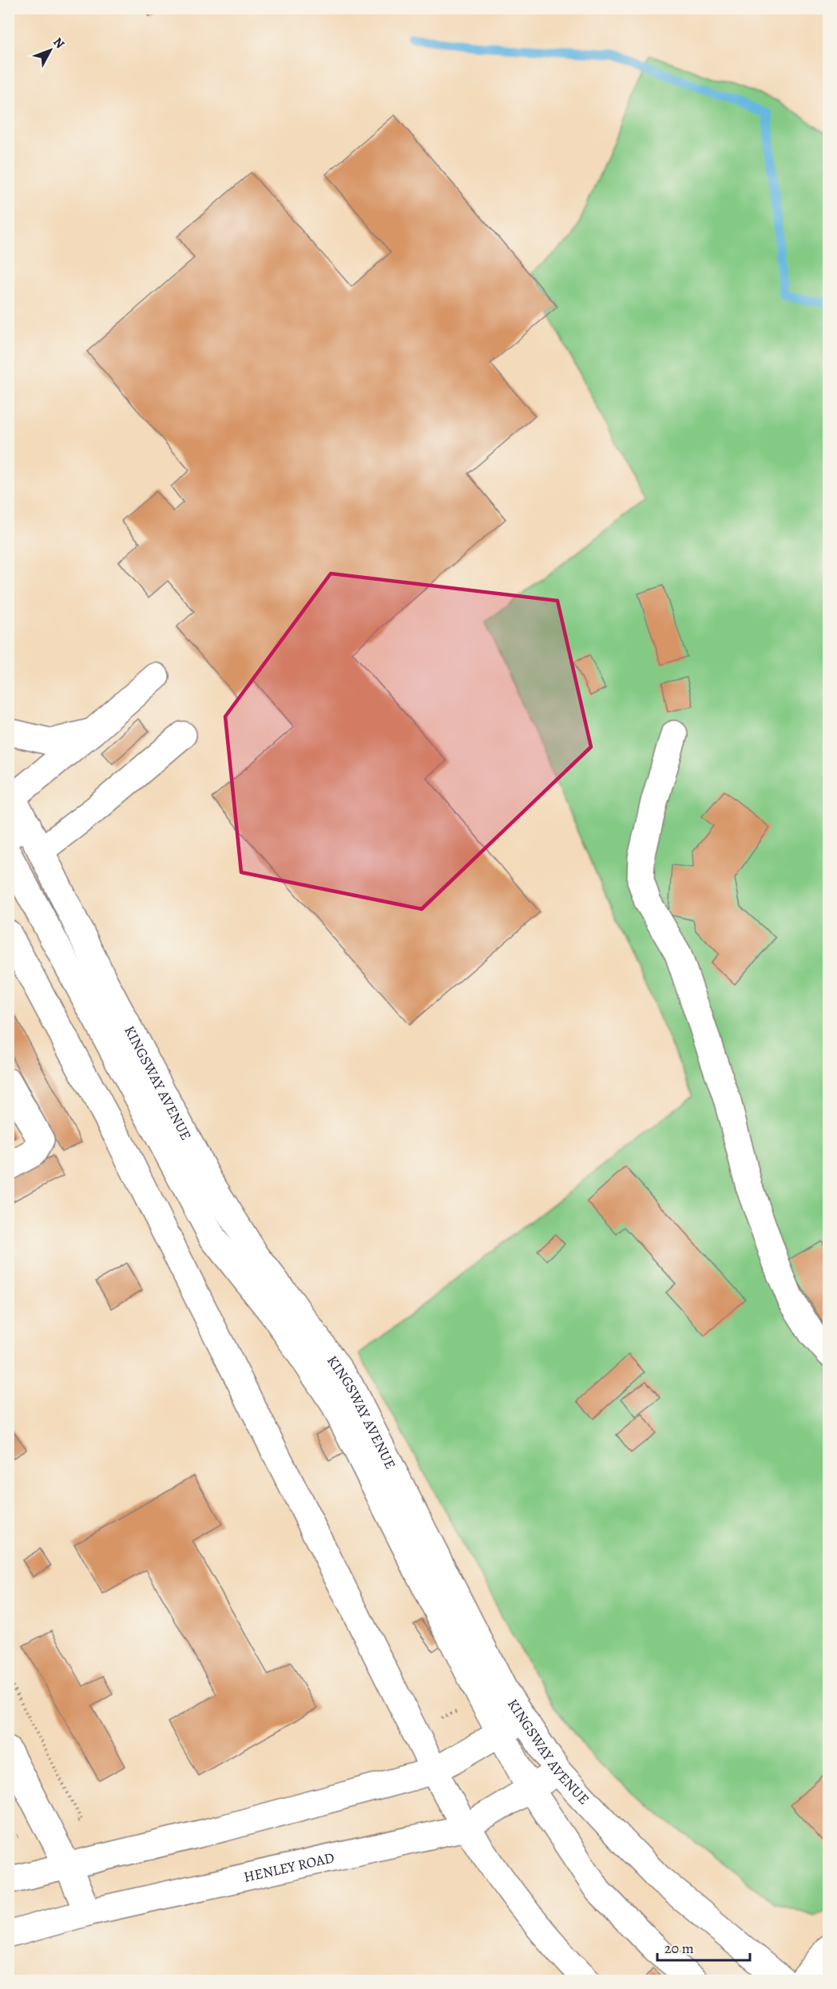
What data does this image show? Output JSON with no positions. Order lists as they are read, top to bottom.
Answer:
{
  "streets": {
    "main road": ["KINGSWAY AVENUE", "HENLEY ROAD"]
  },
  "crossings": [
    ["KINGSWAY AVENUE", "HENLEY ROAD"]
  ],
  "scale_bar": "20 m",
  "north": "top right"
}
